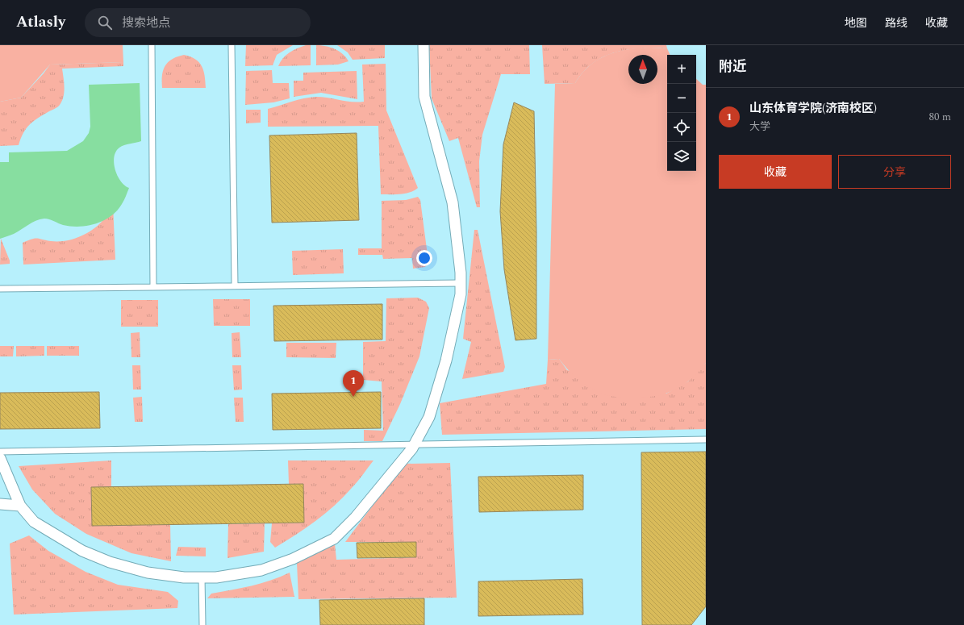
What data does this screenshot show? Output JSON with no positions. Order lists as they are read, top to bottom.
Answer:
{
  "north": "top",
  "page": {
    "header": "Atlasly",
    "search": "搜索地点",
    "nav": ["地图", "路线", "收藏"],
    "heading": "附近",
    "map_buttons": ["+", "−"],
    "list": [
      {
        "mark": "1",
        "name": "山东体育学院(济南校区)",
        "note": "大学",
        "value": "80 m"
      }
    ],
    "buttons": ["收藏", "分享"],
    "pins": "1"
  }
}
